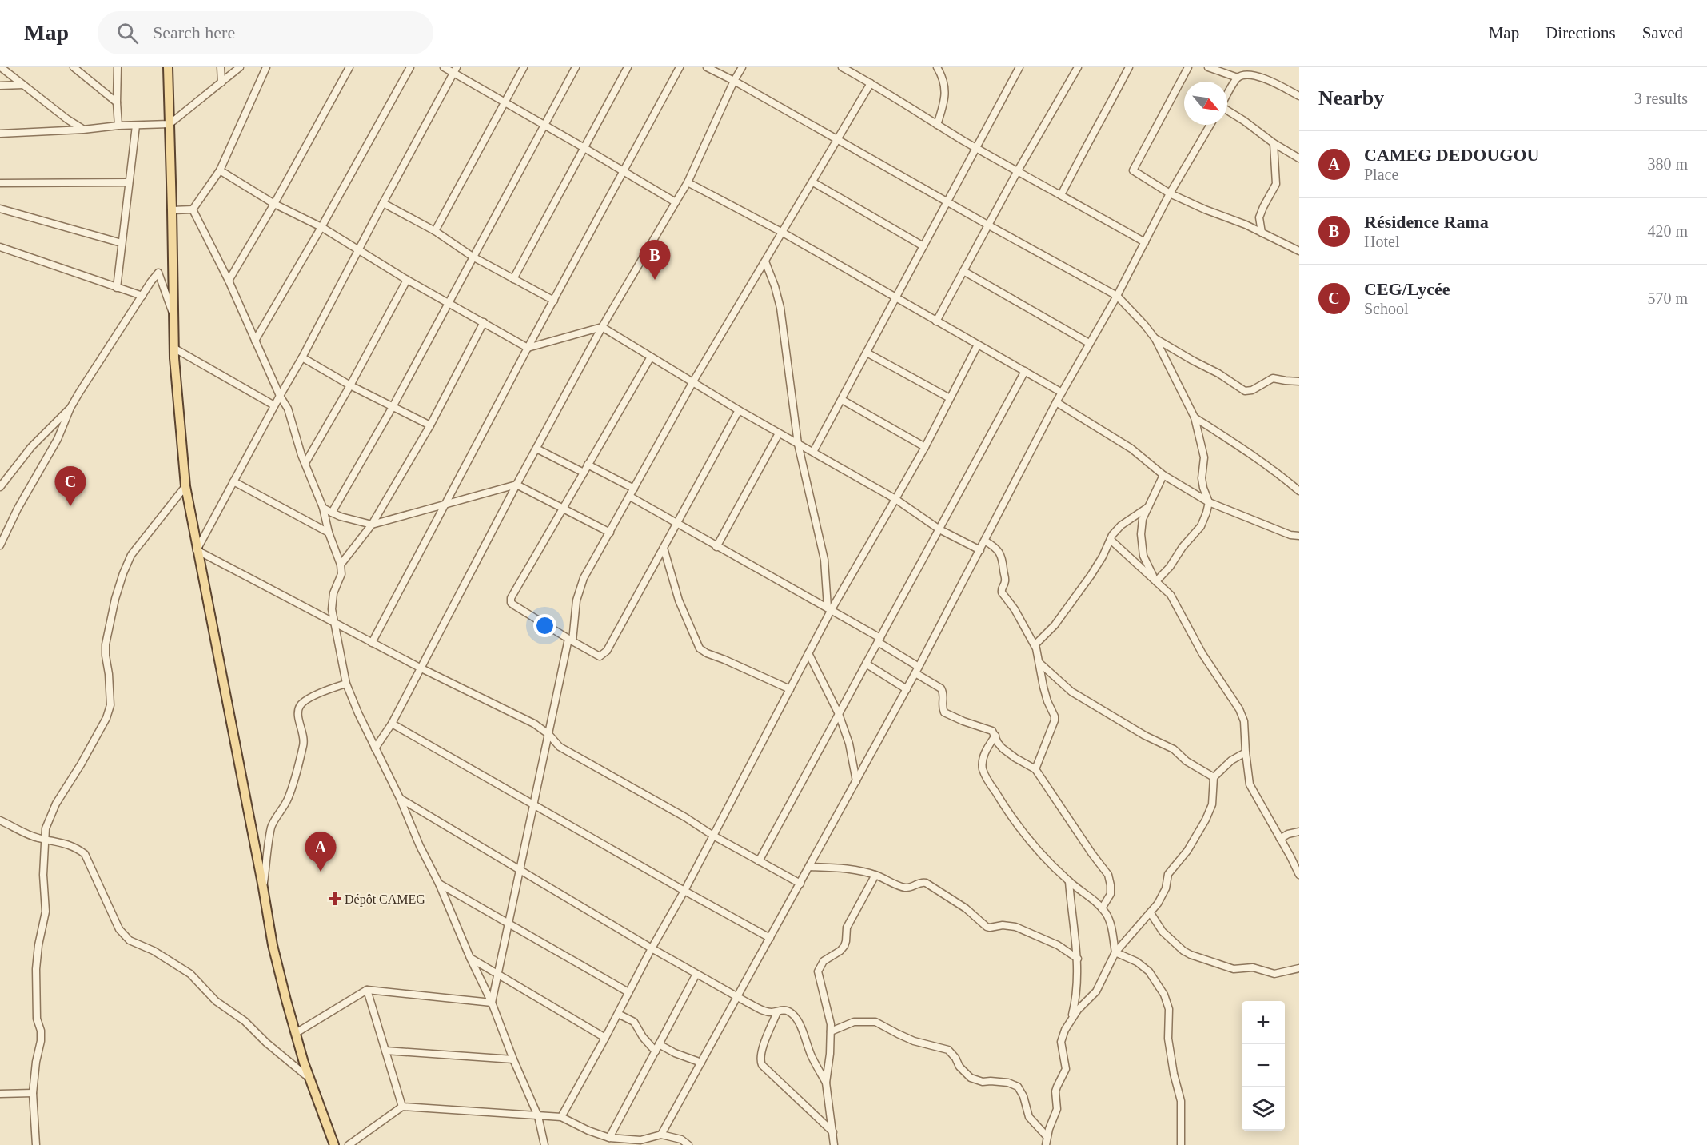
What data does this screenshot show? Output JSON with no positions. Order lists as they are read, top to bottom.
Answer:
{
  "places": {
    "health": ["Dépôt CAMEG"]
  },
  "north": "bottom right",
  "page": {
    "header": "Map",
    "search": "Search here",
    "nav": ["Map", "Directions", "Saved"],
    "heading": ["Nearby", "3 results"],
    "list": [
      {
        "mark": "A",
        "name": "CAMEG DEDOUGOU",
        "note": "Place",
        "value": "380 m"
      },
      {
        "mark": "B",
        "name": "Résidence Rama",
        "note": "Hotel",
        "value": "420 m"
      },
      {
        "mark": "C",
        "name": "CEG/Lycée",
        "note": "School",
        "value": "570 m"
      }
    ],
    "pins": ["B", "C", "A"],
    "map_buttons": ["+", "−"]
  }
}
